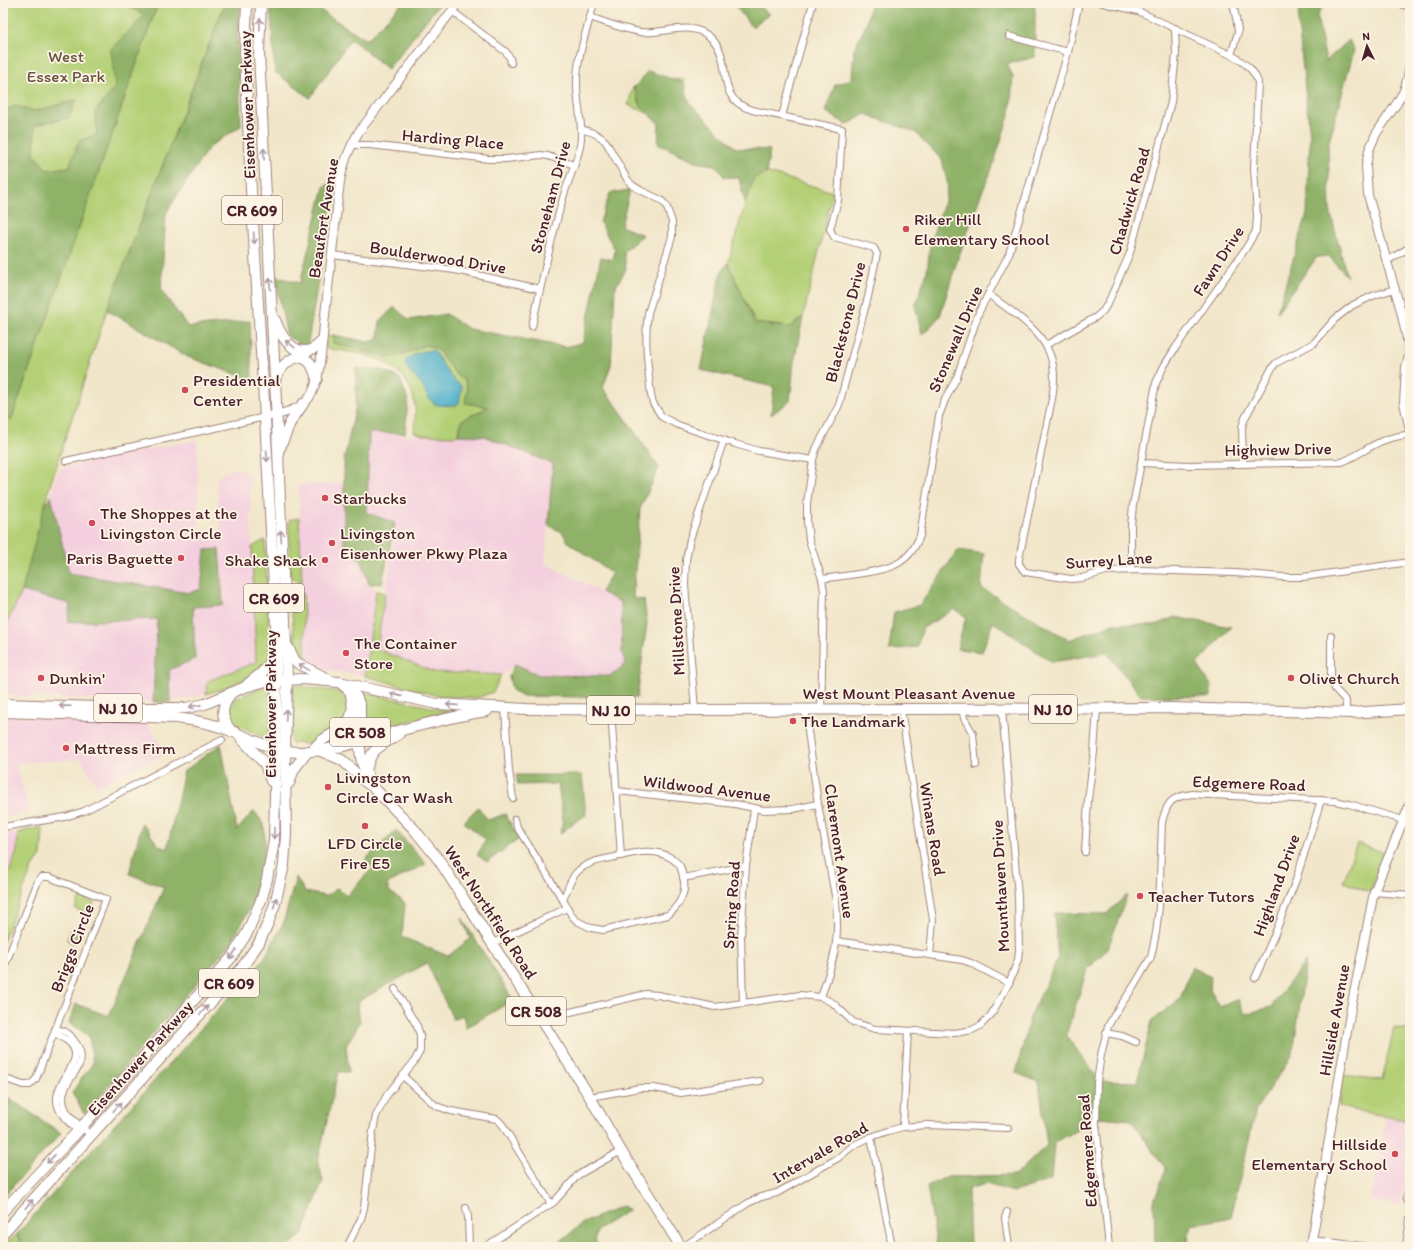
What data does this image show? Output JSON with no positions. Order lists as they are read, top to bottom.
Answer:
{
  "streets": {
    "main road": [
      "Eisenhower Parkway",
      "CR 609",
      "West Mount Pleasant Avenue",
      "NJ 10",
      "CR 508",
      "West Northfield Road"
    ],
    "street": [
      "Harding Place",
      "Stoneham Drive",
      "Chadwick Road",
      "Beaufort Avenue",
      "Boulderwood Drive",
      "Fawn Drive",
      "Blackstone Drive",
      "Stonewall Drive",
      "Highview Drive",
      "Surrey Lane",
      "Millstone Drive",
      "Edgemere Road",
      "Wildwood Avenue",
      "Winans Road",
      "Claremont Avenue",
      "Highland Drive",
      "Mounthaven Drive",
      "Spring Road",
      "Briggs Circle",
      "Hillside Avenue",
      "Intervale Road"
    ]
  },
  "crossings": [
    ["Eisenhower Parkway", "NJ 10"],
    ["Harding Place", "Stoneham Drive"],
    ["Harding Place", "Beaufort Avenue"],
    ["Stoneham Drive", "Boulderwood Drive"],
    ["Stoneham Drive", "Blackstone Drive"],
    ["Chadwick Road", "Fawn Drive"],
    ["Chadwick Road", "Surrey Lane"],
    ["Beaufort Avenue", "Boulderwood Drive"],
    ["Fawn Drive", "Highview Drive"],
    ["Fawn Drive", "Surrey Lane"],
    ["Blackstone Drive", "Stonewall Drive"],
    ["Blackstone Drive", "West Mount Pleasant Avenue"],
    ["Stonewall Drive", "Surrey Lane"],
    ["Millstone Drive", "West Mount Pleasant Avenue"],
    ["West Mount Pleasant Avenue", "NJ 10"],
    ["West Mount Pleasant Avenue", "CR 508"],
    ["West Mount Pleasant Avenue", "Winans Road"],
    ["West Mount Pleasant Avenue", "Claremont Avenue"],
    ["West Mount Pleasant Avenue", "Mounthaven Drive"],
    ["NJ 10", "CR 508"],
    ["CR 508", "West Northfield Road"],
    ["Edgemere Road", "Highland Drive"],
    ["Edgemere Road", "Hillside Avenue"],
    ["Wildwood Avenue", "Claremont Avenue"],
    ["Wildwood Avenue", "Spring Road"],
    ["Claremont Avenue", "Mounthaven Drive"],
    ["Mounthaven Drive", "Spring Road"],
    ["Mounthaven Drive", "West Northfield Road"],
    ["West Northfield Road", "Intervale Road"]
  ],
  "parks": ["West Essex Park"],
  "places": [
    "Riker Hill Elementary School",
    "Presidential Center",
    "Starbucks",
    "The Shoppes at the Livingston Circle",
    "Livingston Eisenhower Pkwy Plaza",
    "Paris Baguette",
    "Shake Shack",
    "The Container Store",
    "Dunkin'",
    "Olivet Church",
    "The Landmark",
    "Mattress Firm",
    "Livingston Circle Car Wash",
    "LFD Circle Fire E5",
    "Teacher Tutors",
    "Hillside Elementary School"
  ],
  "north": "top"
}
